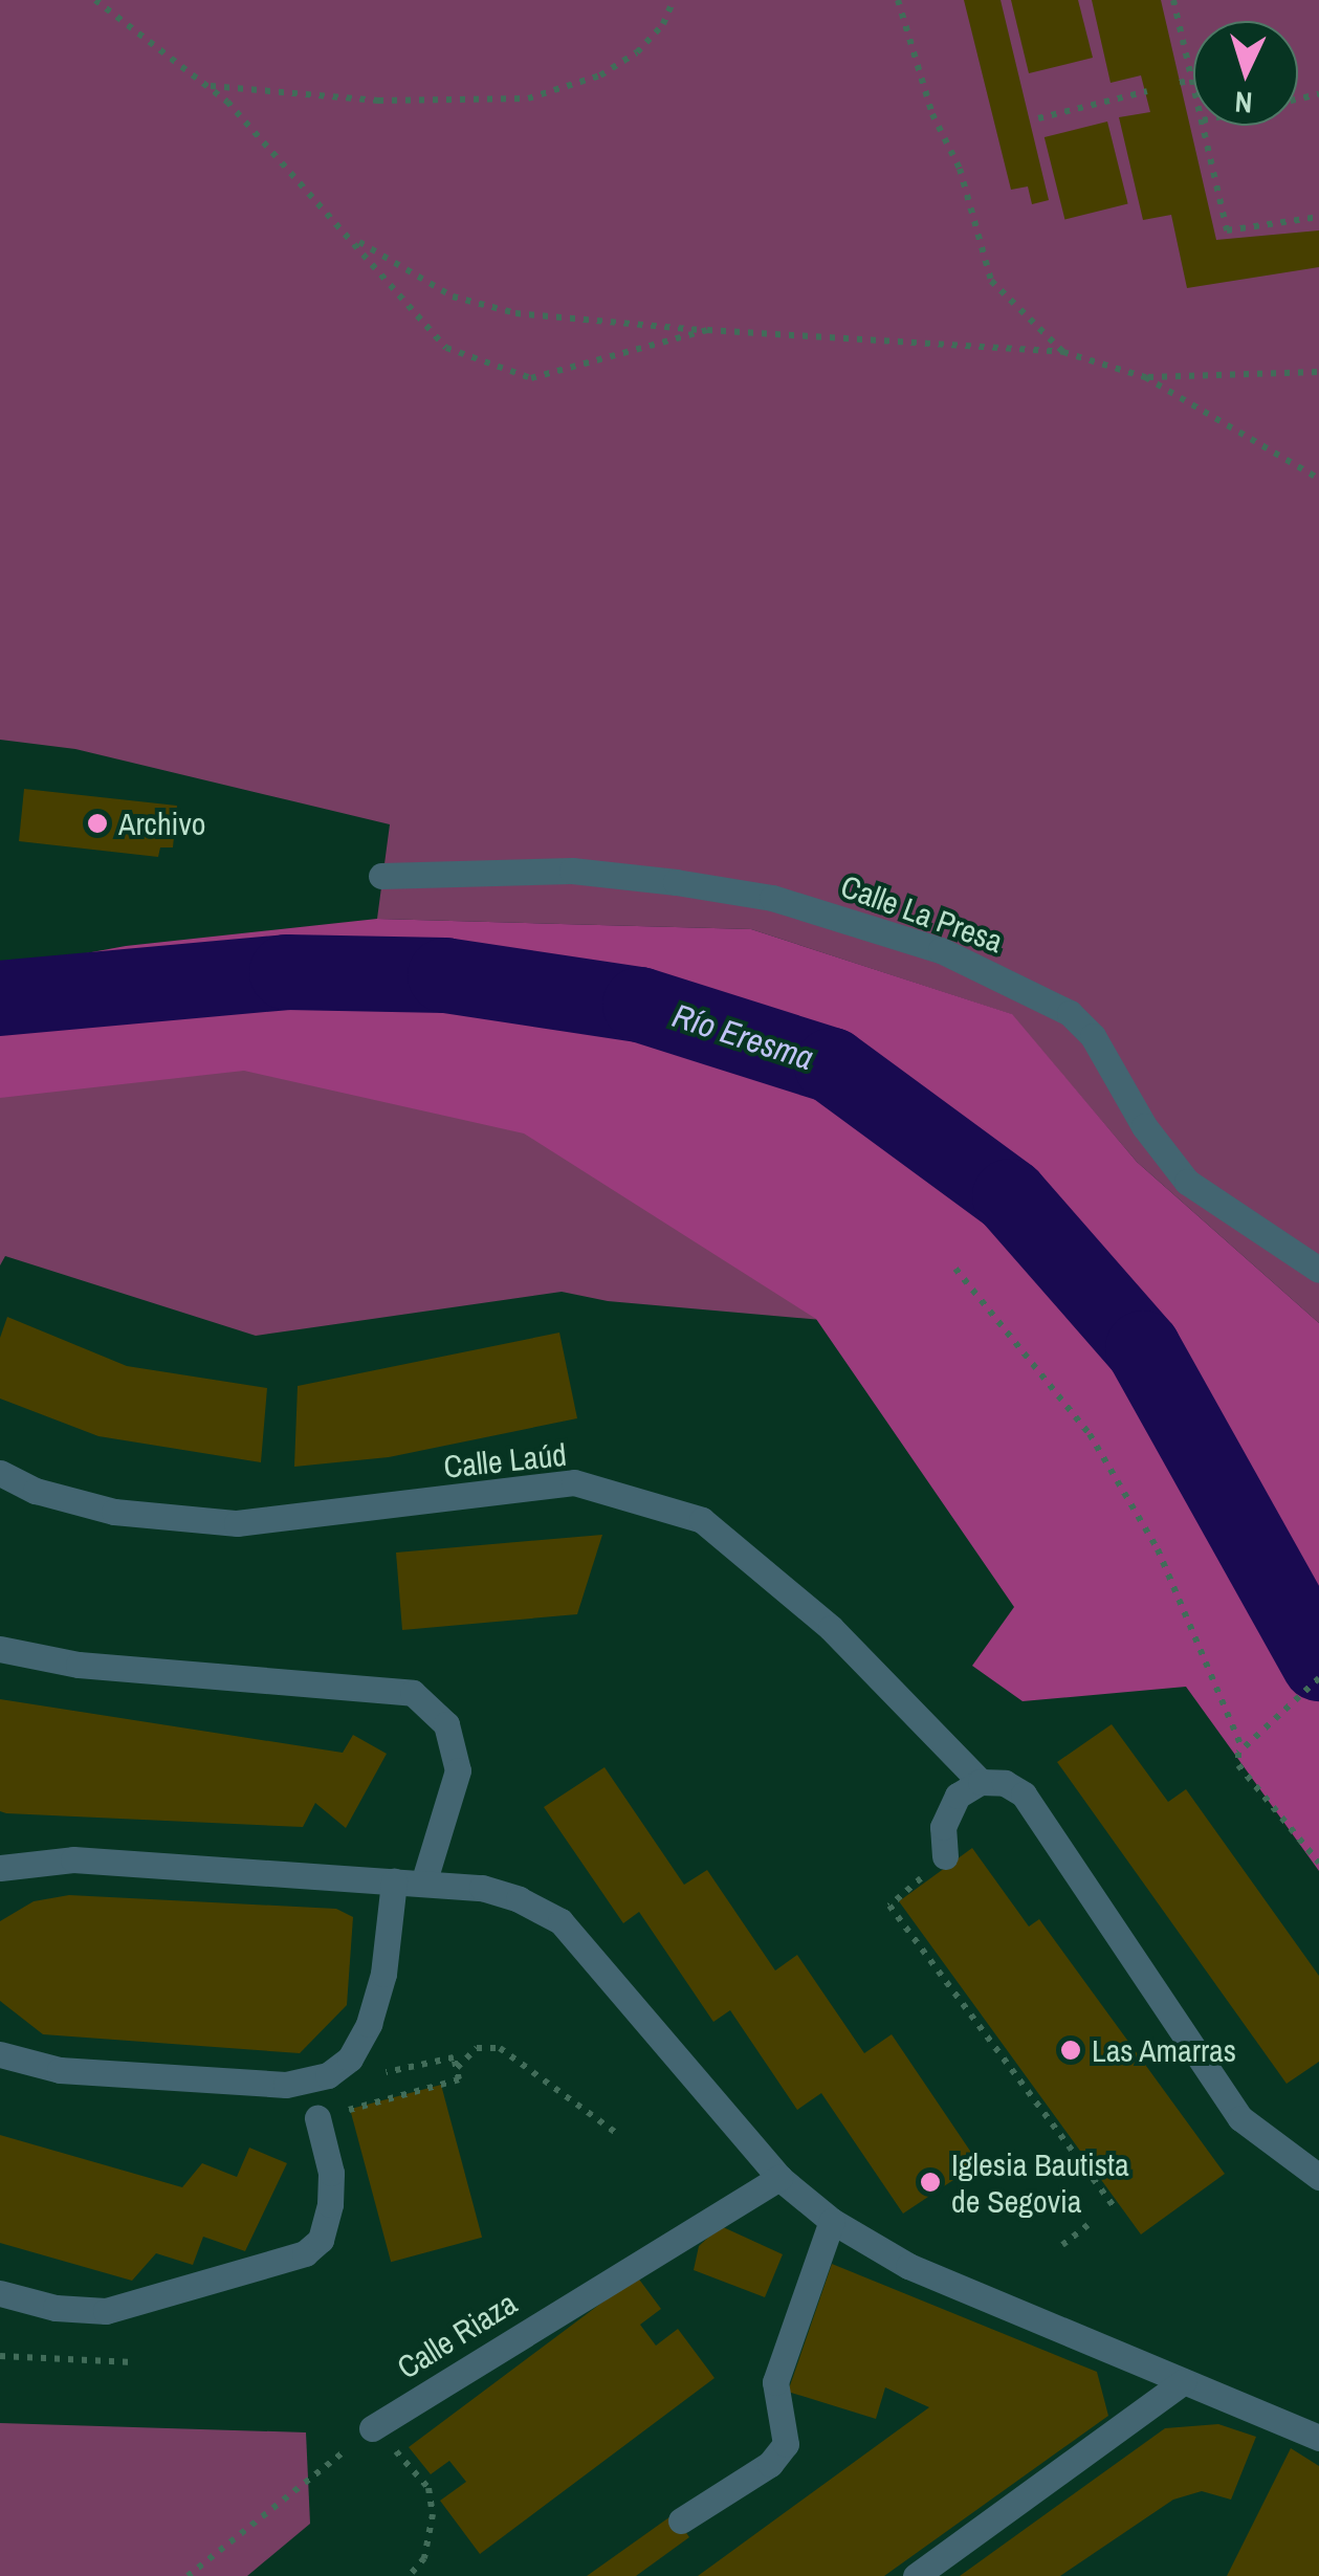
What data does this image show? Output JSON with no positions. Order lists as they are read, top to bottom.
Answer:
{
  "streets": {
    "street": ["Calle La Presa", "Calle Laúd", "Calle Riaza"]
  },
  "water": ["Río Eresma"],
  "places": ["Archivo", "Las Amarras", "Iglesia Bautista de Segovia"],
  "north": "bottom"
}
